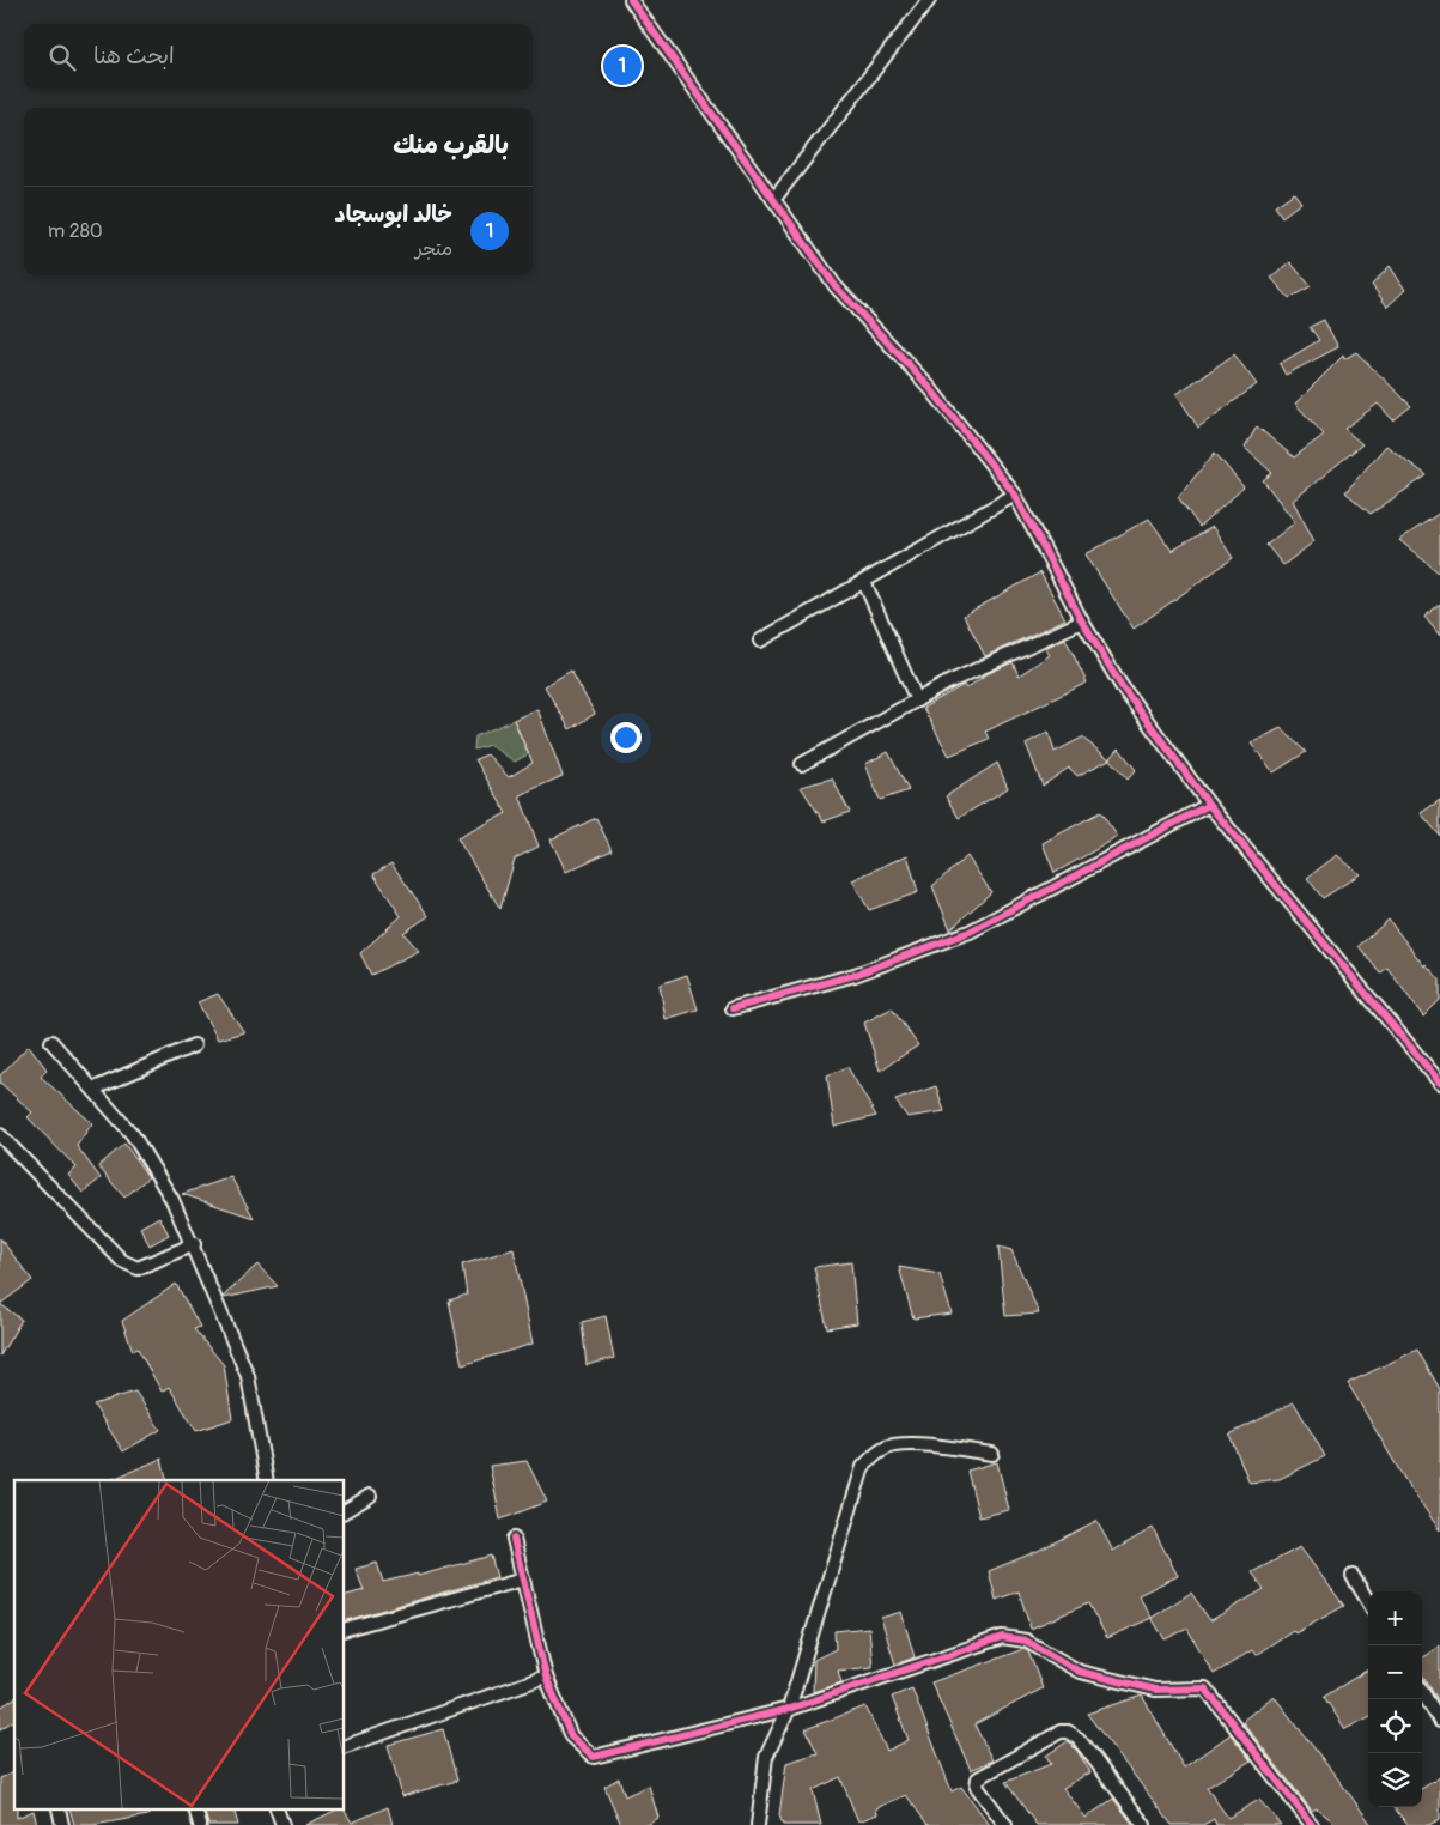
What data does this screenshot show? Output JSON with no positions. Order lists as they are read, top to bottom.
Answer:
{
  "page": {
    "search": "ابحث هنا",
    "pins": "1",
    "heading": "بالقرب منك",
    "list": [
      {
        "mark": "1",
        "name": "خالد ابوسجاد",
        "note": "متجر",
        "value": "280 m"
      }
    ],
    "map_buttons": ["+", "−"]
  }
}
